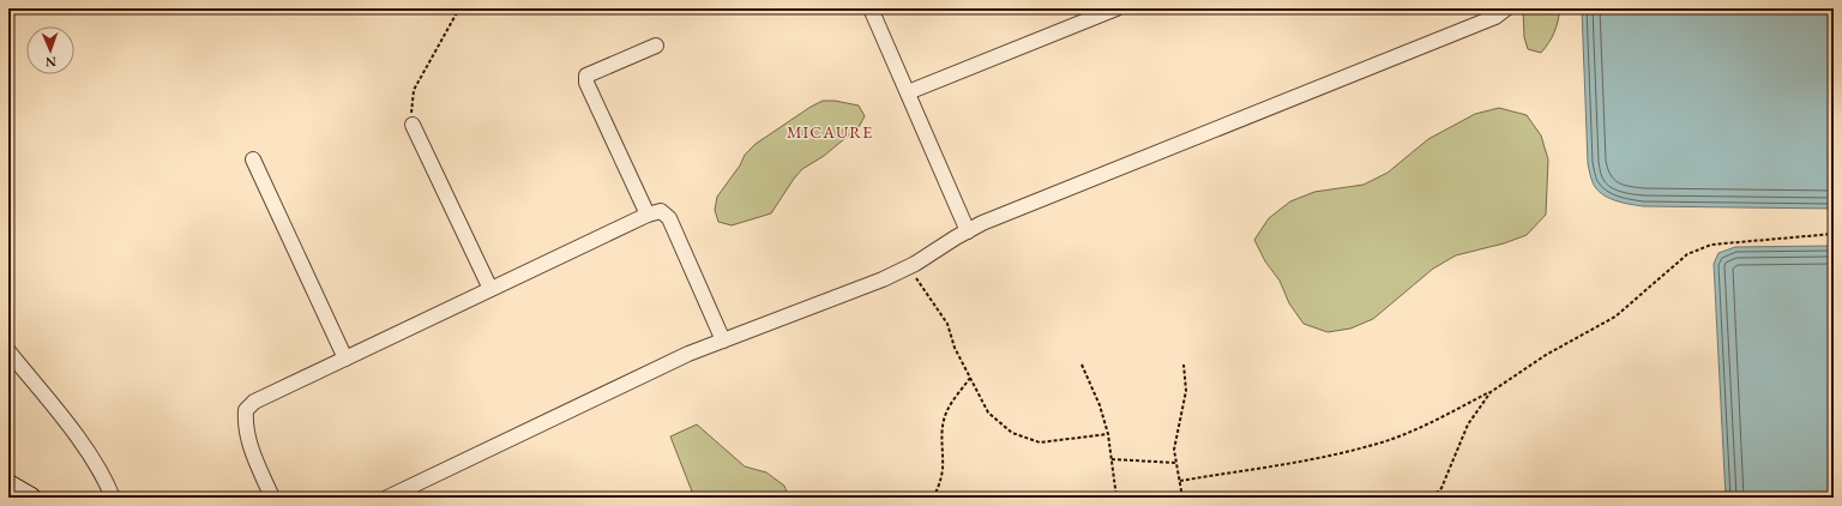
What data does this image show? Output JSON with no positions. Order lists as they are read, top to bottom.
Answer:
{
  "districts": ["MICAURE"],
  "north": "bottom"
}
